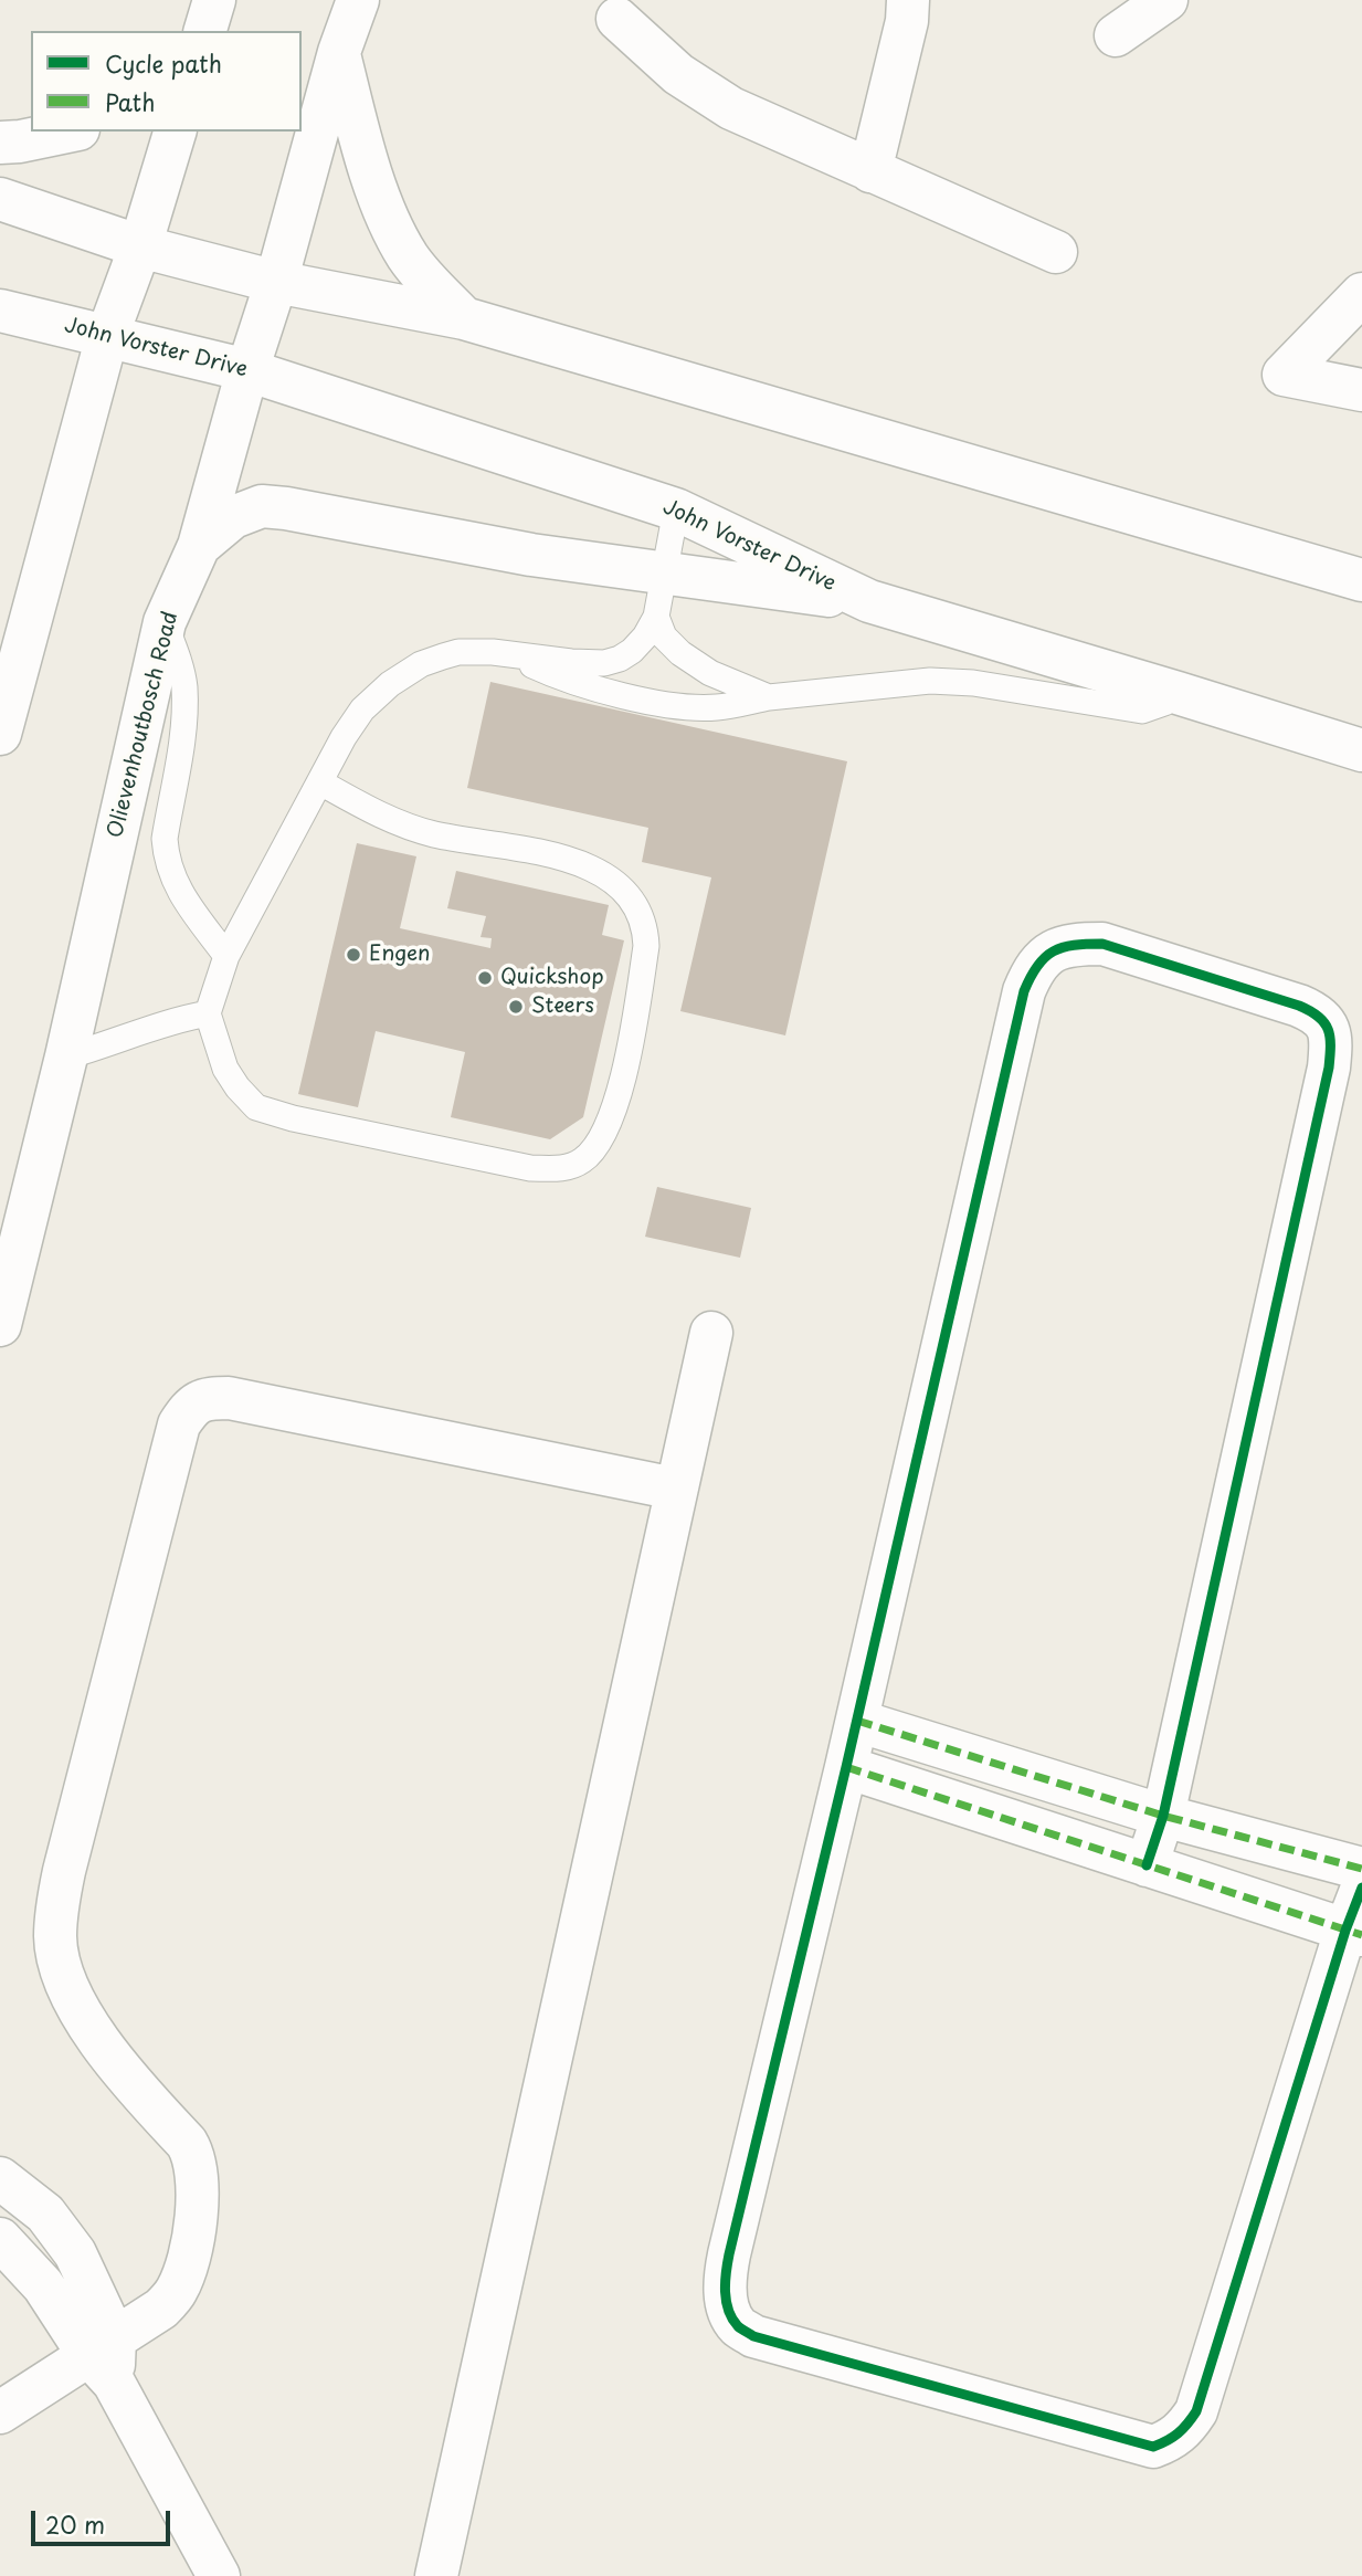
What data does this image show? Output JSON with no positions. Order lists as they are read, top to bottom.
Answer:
{
  "streets": {
    "street": ["John Vorster Drive", "Olievenhoutbosch Road"]
  },
  "crossings": [
    ["John Vorster Drive", "Olievenhoutbosch Road"]
  ],
  "places": ["Engen", "Quickshop", "Steers"],
  "legend": ["Cycle path", "Path"],
  "scale_bar": "20 m"
}
